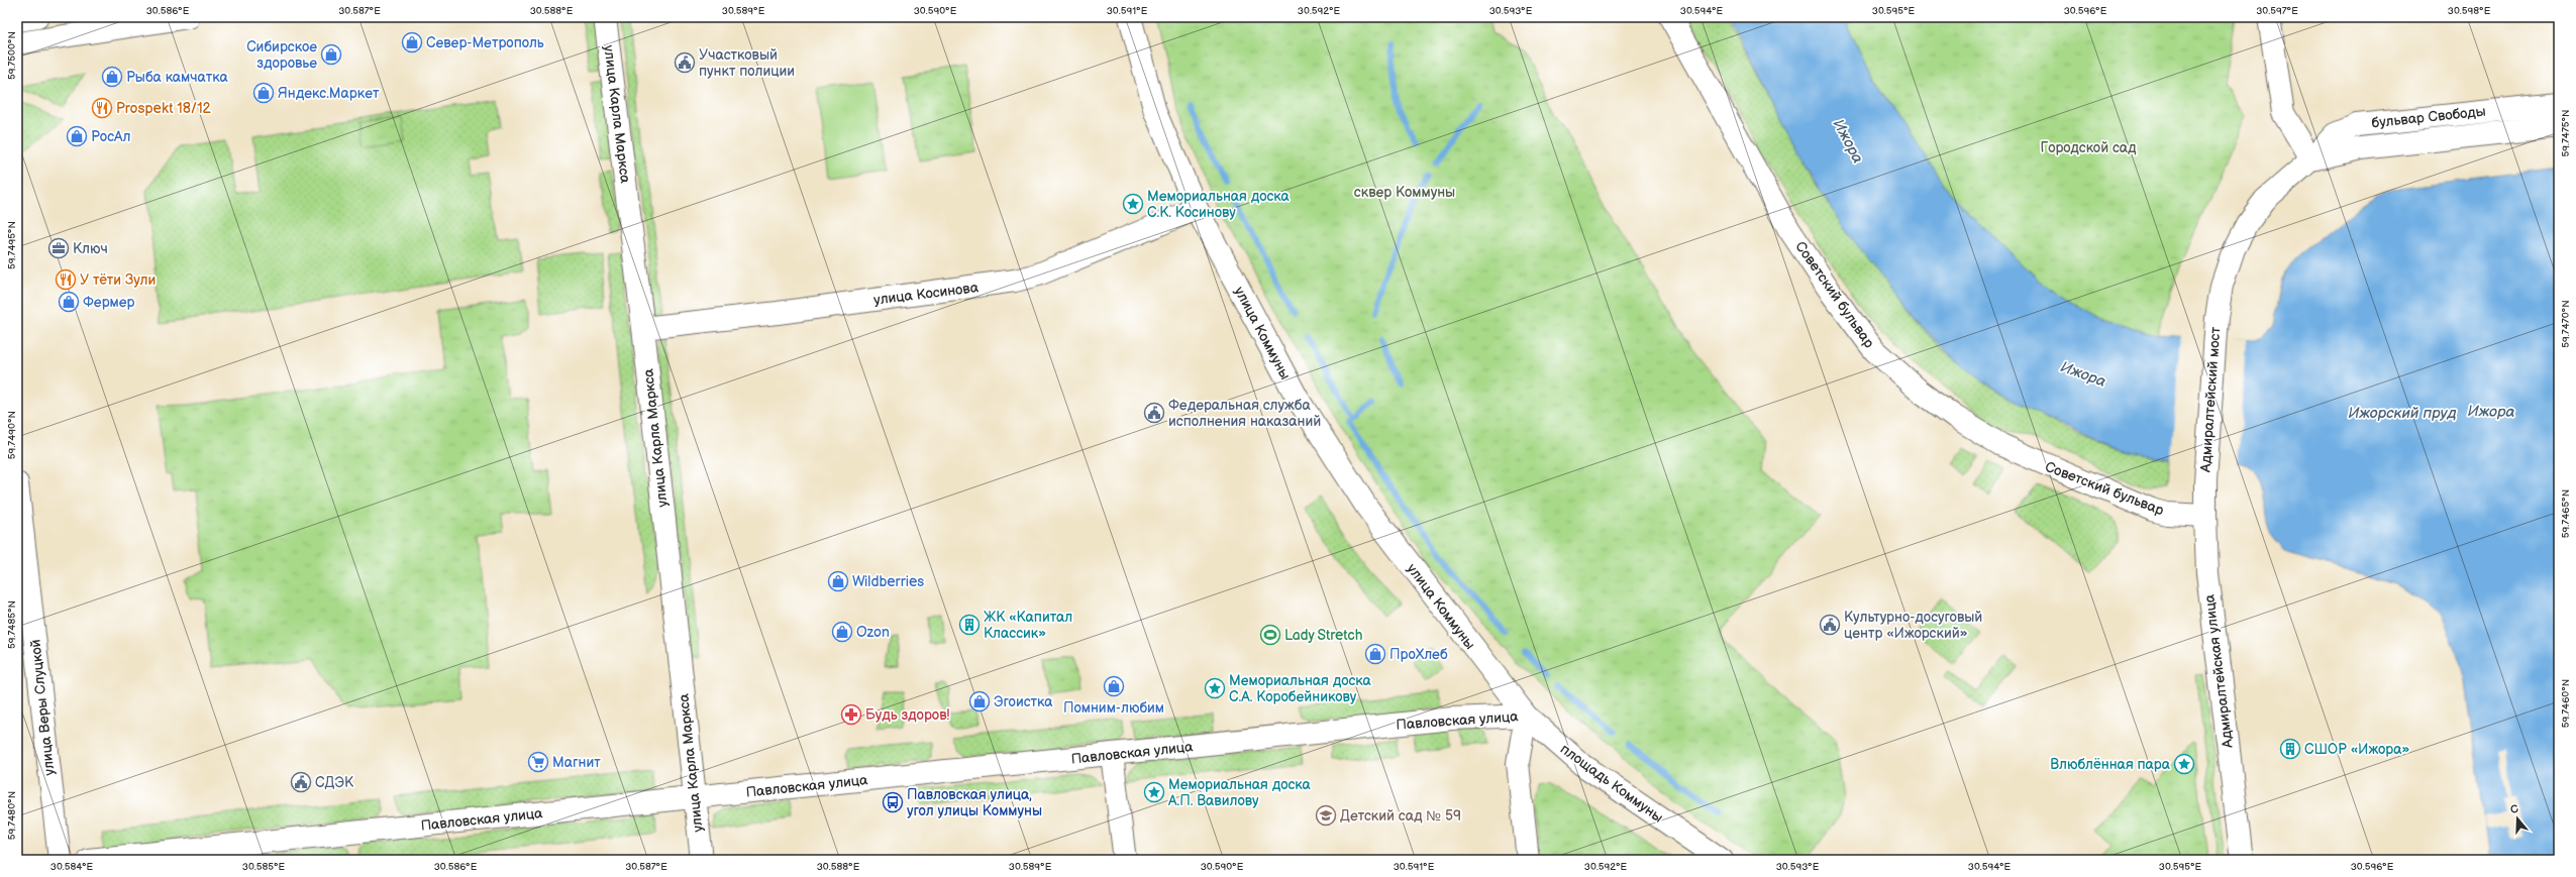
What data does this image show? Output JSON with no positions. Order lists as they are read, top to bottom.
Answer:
{
  "streets": {
    "street": [
      "улица Карла Маркса",
      "бульвар Свободы",
      "улица Косинова",
      "Советский бульвар",
      "улица Коммуны",
      "Адмиралтейский мост",
      "Адмиралтейская улица",
      "улица Веры Слуцкой",
      "Павловская улица",
      "площадь Коммуны"
    ]
  },
  "crossings": [
    ["улица Карла Маркса", "улица Косинова"],
    ["улица Карла Маркса", "Павловская улица"],
    ["бульвар Свободы", "Адмиралтейский мост"],
    ["улица Косинова", "улица Коммуны"],
    ["Советский бульвар", "Адмиралтейская улица"],
    ["улица Коммуны", "Павловская улица"],
    ["улица Коммуны", "площадь Коммуны"],
    ["Адмиралтейский мост", "Адмиралтейская улица"],
    ["Павловская улица", "площадь Коммуны"]
  ],
  "water": ["Ижора", "Ижорский пруд"],
  "parks": ["Городской сад", "сквер Коммуны"],
  "places": {
    "shop": [
      "Север-Метрополь",
      "Сибирское здоровье",
      "Рыба камчатка",
      "Яндекс.Маркет",
      "РосАл",
      "Фермер",
      "Wildberries",
      "Ozon",
      "ПроХлеб",
      "Помним-любим",
      "Эгоистка"
    ],
    "public building": [
      "Участковый пункт полиции",
      "Федеральная служба исполнения наказаний",
      "Культурно-досуговый центр «Ижорский»",
      "СДЭК"
    ],
    "restaurant": ["Prospekt 18/12", "У тёти Зули"],
    "place": [
      "Мемориальная доска С.К. Косинову",
      "Мемориальная доска С.А. Коробейникову",
      "Влюблённая пара",
      "Мемориальная доска А.П. Вавилову"
    ],
    "office": ["Ключ"],
    "building": ["ЖК «Капитал Классик»", "СШОР «Ижора»"],
    "sports": ["Lady Stretch"],
    "pharmacy": ["Будь здоров!"],
    "supermarket": ["Магнит"],
    "bus stop": ["Павловская улица, угол улицы Коммуны"],
    "school or university": ["Детский сад № 59"]
  },
  "north": "top",
  "coordinates": [
    "30.586°E",
    "30.587°E",
    "30.588°E",
    "30.589°E",
    "30.590°E",
    "30.591°E",
    "30.592°E",
    "30.593°E",
    "30.594°E",
    "30.595°E",
    "30.596°E",
    "30.597°E",
    "30.598°E",
    "59.7500°N",
    "59.7475°N",
    "59.7495°N",
    "59.7470°N",
    "59.7490°N",
    "59.7465°N",
    "59.7485°N",
    "59.7460°N",
    "59.7480°N",
    "30.584°E",
    "30.585°E"
  ]
}
